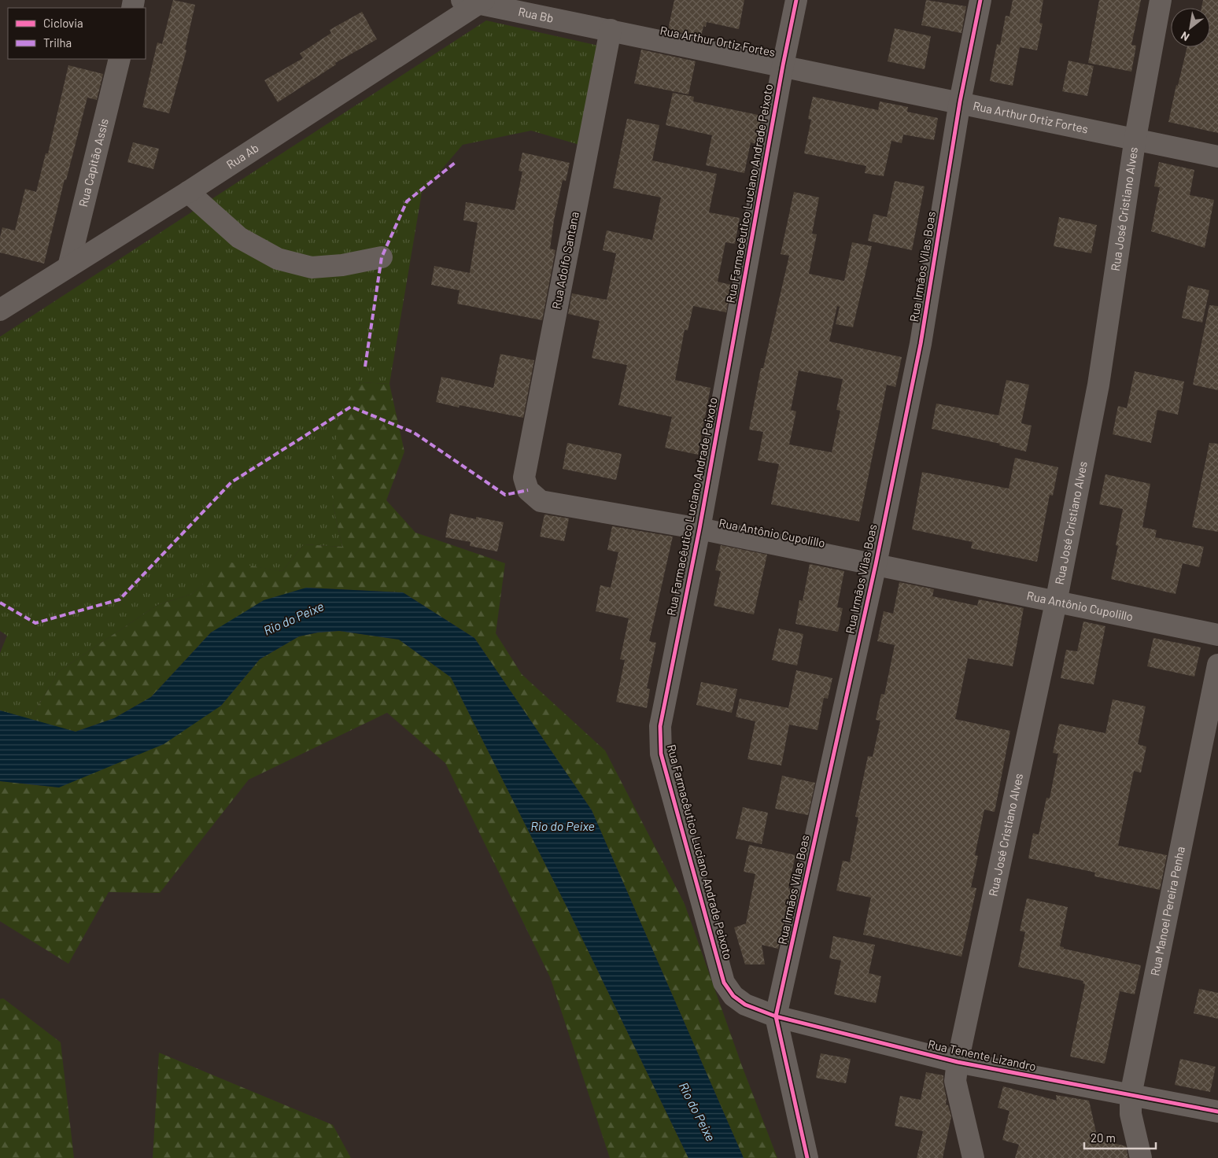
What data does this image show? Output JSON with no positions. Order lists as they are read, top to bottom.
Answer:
{
  "streets": {
    "street": [
      "Rua Bb",
      "Rua Arthur Ortiz Fortes",
      "Rua Ab",
      "Rua Capitão Assis",
      "Rua Farmacêutico Luciano Andrade Peixoto",
      "Rua José Cristiano Alves",
      "Rua Adolfo Santana",
      "Rua Irmãos Vilas Boas",
      "Rua Antônio Cupolillo",
      "Rua Manoel Pereira Penha",
      "Rua Tenente Lizandro"
    ]
  },
  "crossings": [
    ["Rua Bb", "Rua Arthur Ortiz Fortes"],
    ["Rua Bb", "Rua Ab"],
    ["Rua Bb", "Rua Adolfo Santana"],
    ["Rua Arthur Ortiz Fortes", "Rua Farmacêutico Luciano Andrade Peixoto"],
    ["Rua Arthur Ortiz Fortes", "Rua José Cristiano Alves"],
    ["Rua Arthur Ortiz Fortes", "Rua Adolfo Santana"],
    ["Rua Arthur Ortiz Fortes", "Rua Irmãos Vilas Boas"],
    ["Rua Ab", "Rua Capitão Assis"],
    ["Rua Farmacêutico Luciano Andrade Peixoto", "Rua Antônio Cupolillo"],
    ["Rua Farmacêutico Luciano Andrade Peixoto", "Rua Tenente Lizandro"],
    ["Rua José Cristiano Alves", "Rua Antônio Cupolillo"],
    ["Rua José Cristiano Alves", "Rua Tenente Lizandro"],
    ["Rua Adolfo Santana", "Rua Antônio Cupolillo"],
    ["Rua Irmãos Vilas Boas", "Rua Antônio Cupolillo"],
    ["Rua Irmãos Vilas Boas", "Rua Tenente Lizandro"],
    ["Rua Manoel Pereira Penha", "Rua Tenente Lizandro"]
  ],
  "water": ["Rio do Peixe"],
  "legend": ["Ciclovia", "Trilha"],
  "scale_bar": "20 m",
  "north": "bottom left"
}
